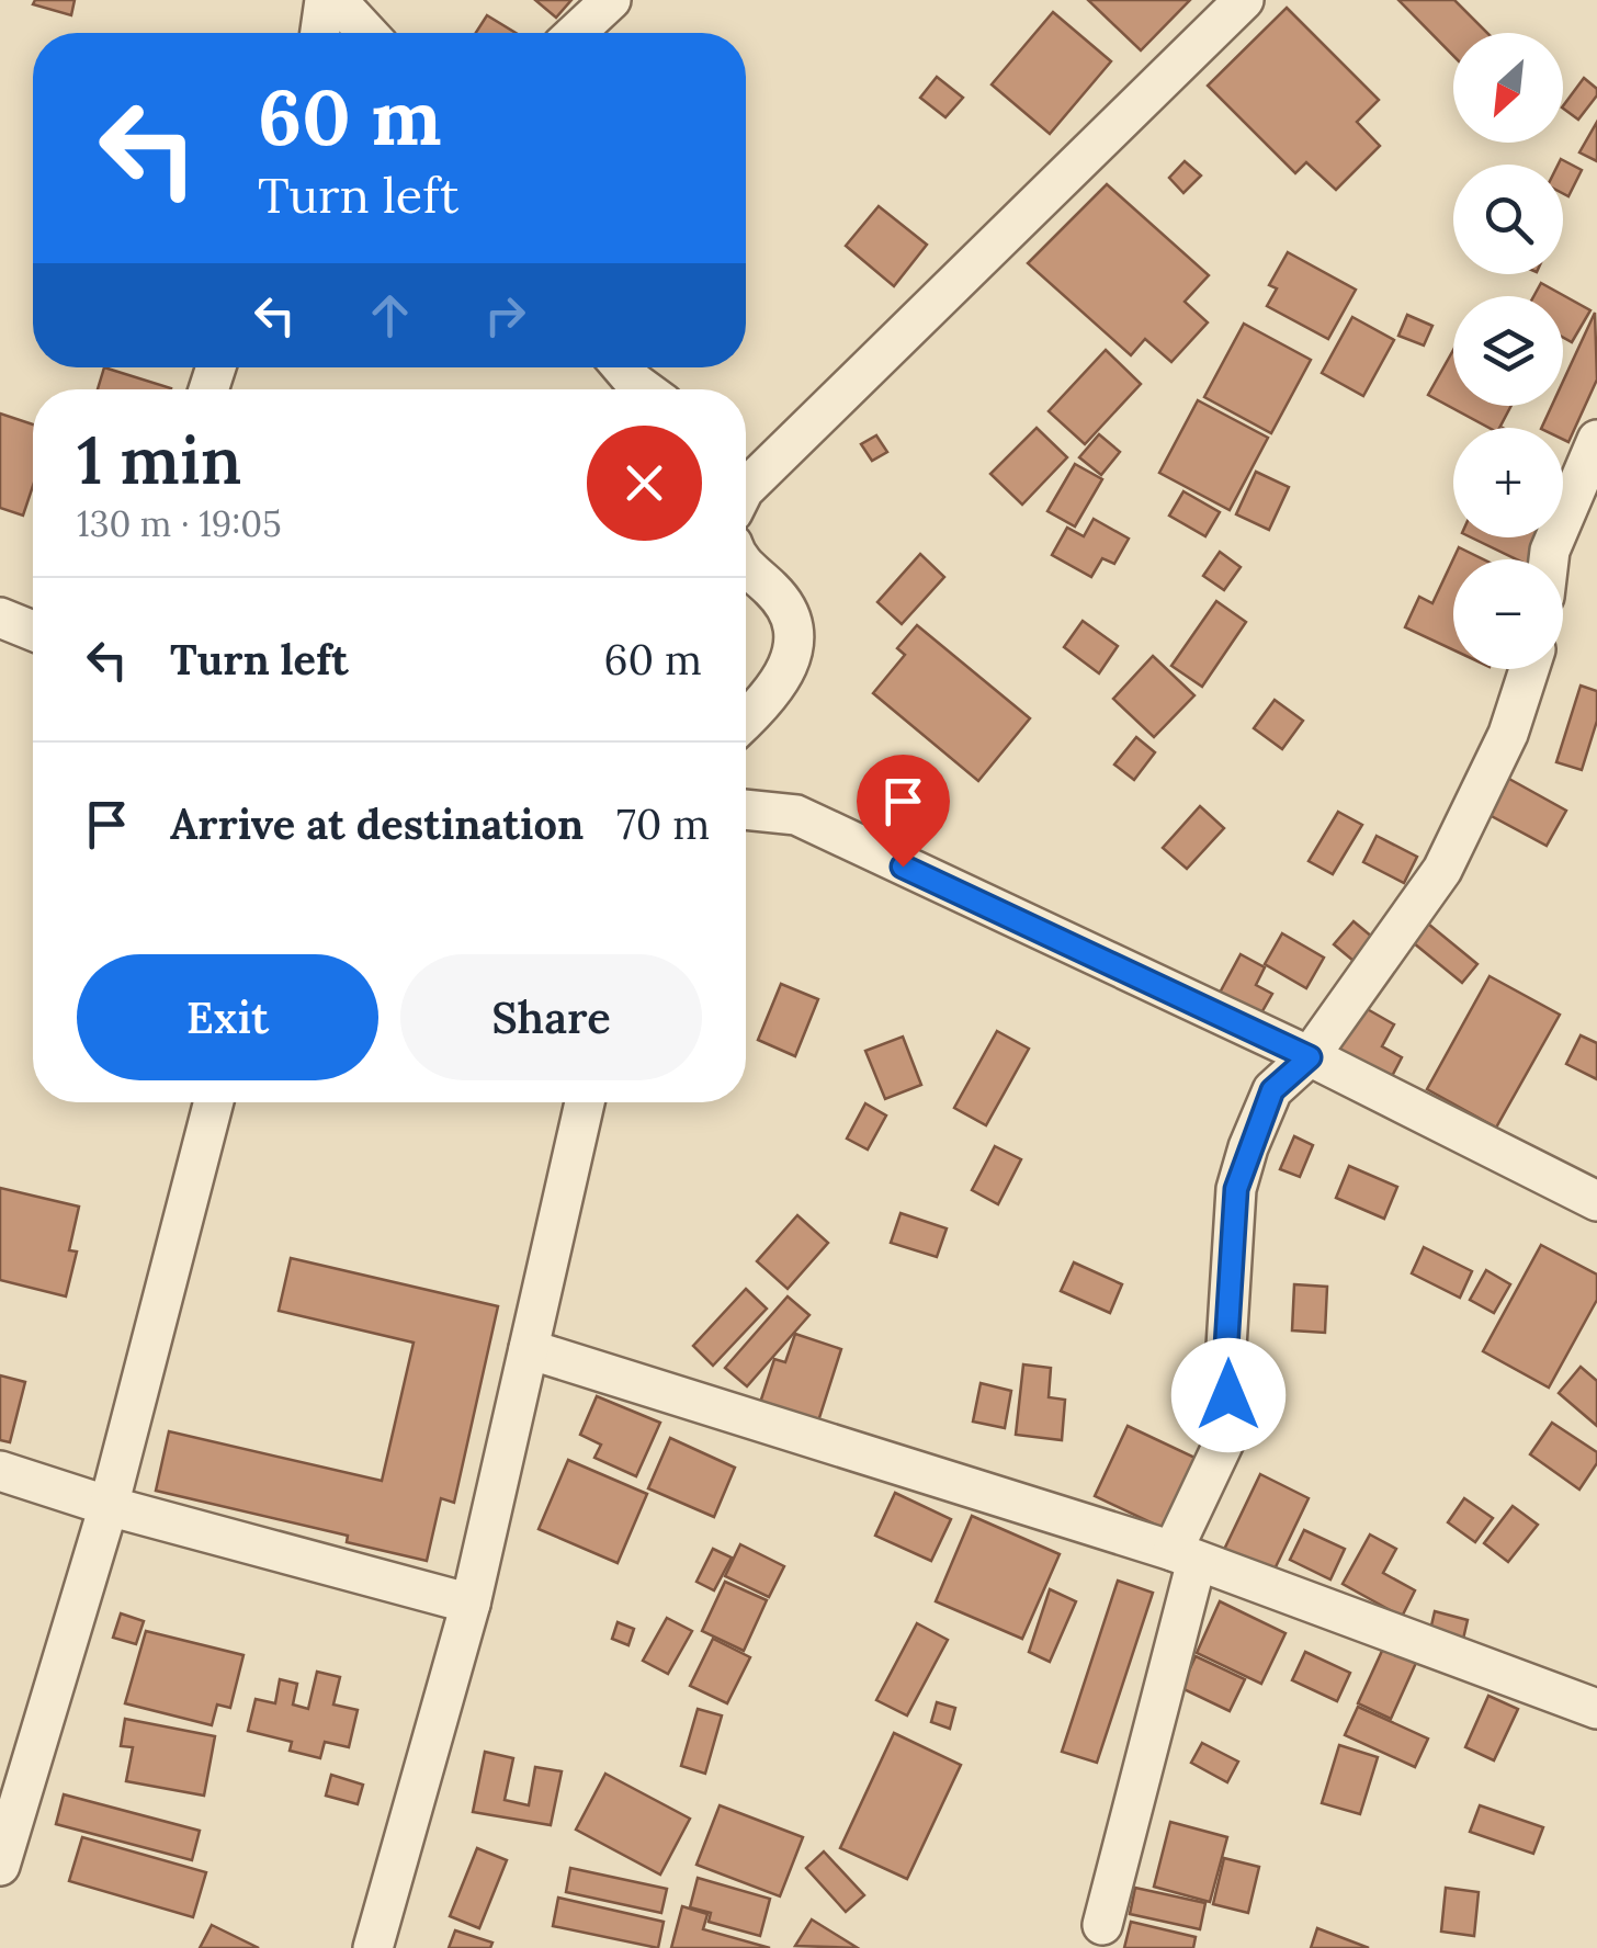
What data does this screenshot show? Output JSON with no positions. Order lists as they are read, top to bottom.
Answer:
{
  "north": "bottom left",
  "page": {
    "map_buttons": ["+", "−"],
    "turn": ["60 m", "Turn left"],
    "heading": ["1 min", "130 m · 19:05"],
    "list": [
      {
        "name": "Turn left",
        "value": "60 m"
      },
      {
        "name": "Arrive at destination",
        "value": "70 m"
      }
    ],
    "buttons": ["Exit", "Share"]
  }
}
